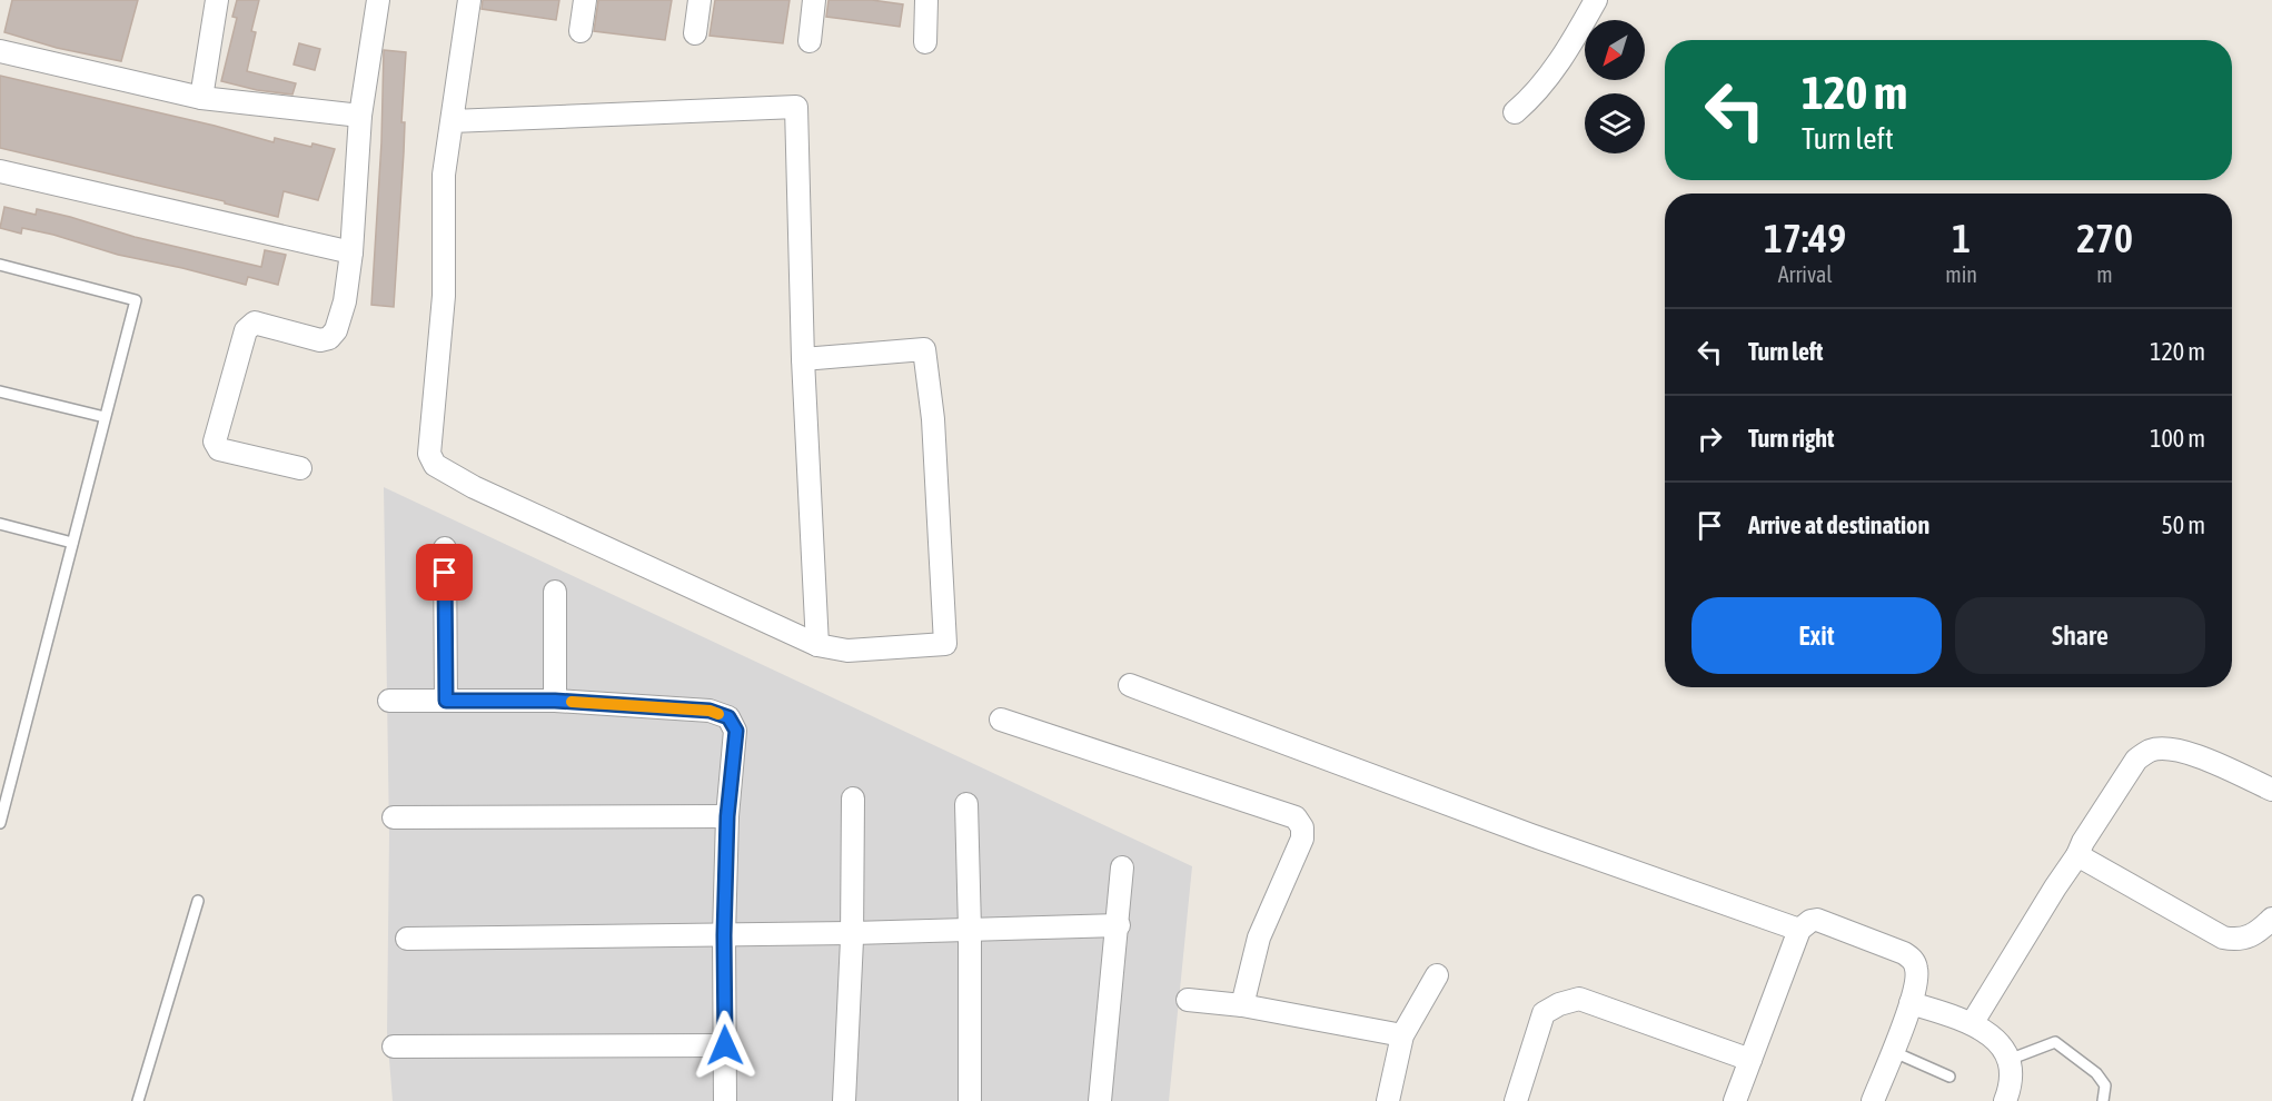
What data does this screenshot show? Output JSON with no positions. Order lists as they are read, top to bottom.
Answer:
{
  "north": "bottom left",
  "page": {
    "turn": ["120 m", "Turn left"],
    "eta": [
      "17:49",
      "Arrival",
      "1",
      "min",
      "270",
      "m"
    ],
    "list": [
      {
        "name": "Turn left",
        "value": "120 m"
      },
      {
        "name": "Turn right",
        "value": "100 m"
      },
      {
        "name": "Arrive at destination",
        "value": "50 m"
      }
    ],
    "buttons": ["Exit", "Share"]
  }
}
